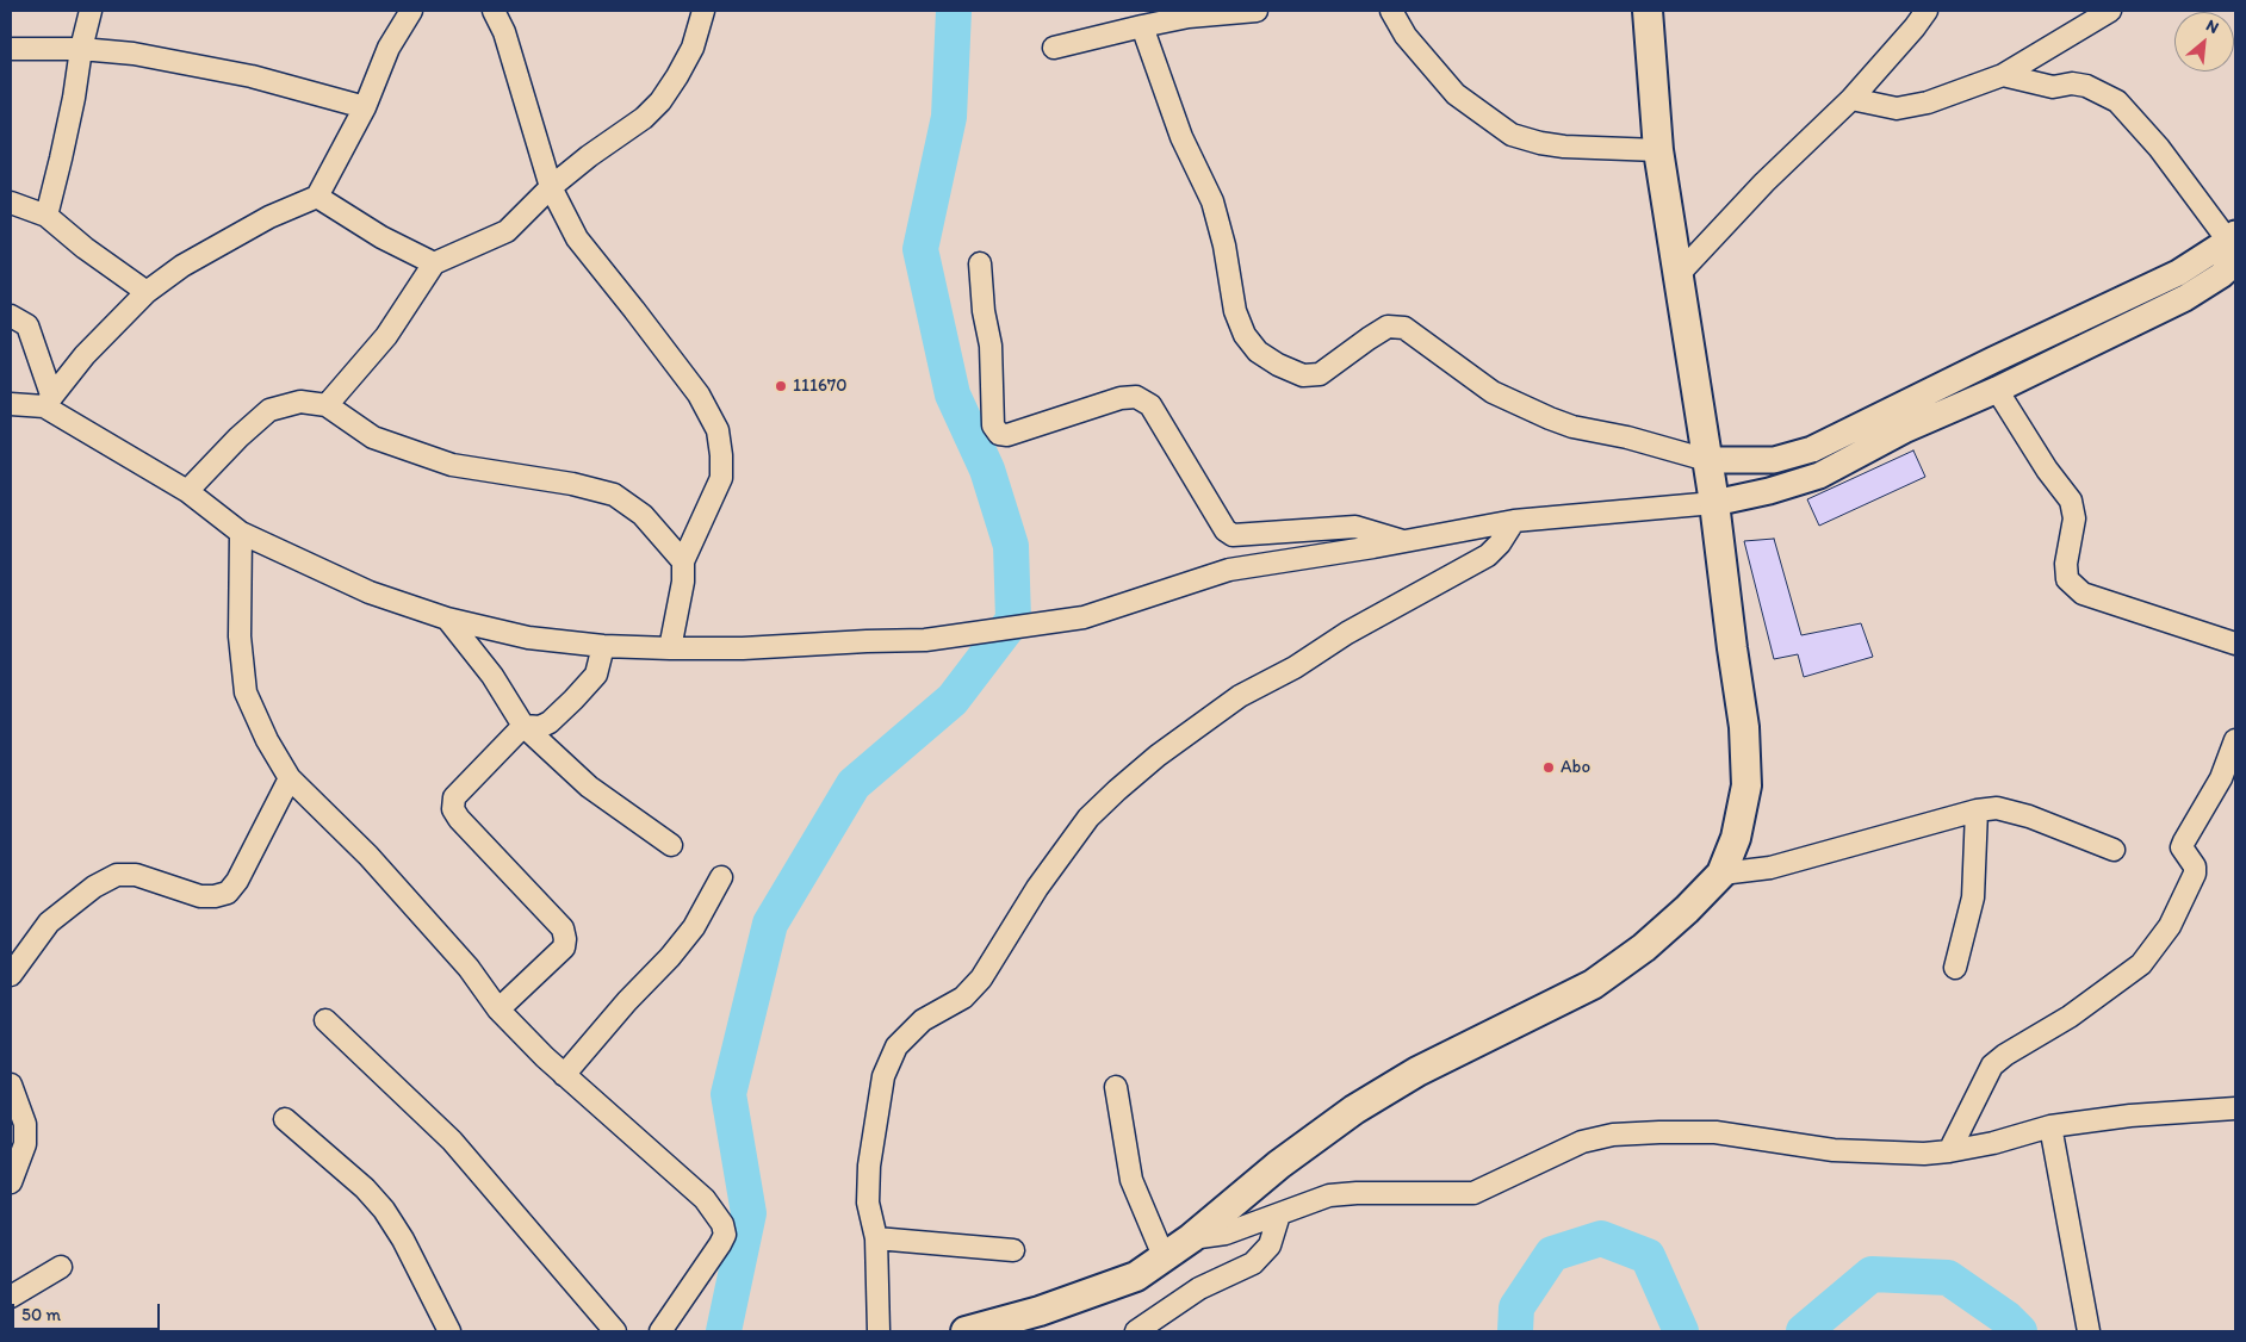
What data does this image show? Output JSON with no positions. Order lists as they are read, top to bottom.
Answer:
{
  "places": ["111670", "Abo"],
  "scale_bar": "50 m",
  "north": "top right"
}
